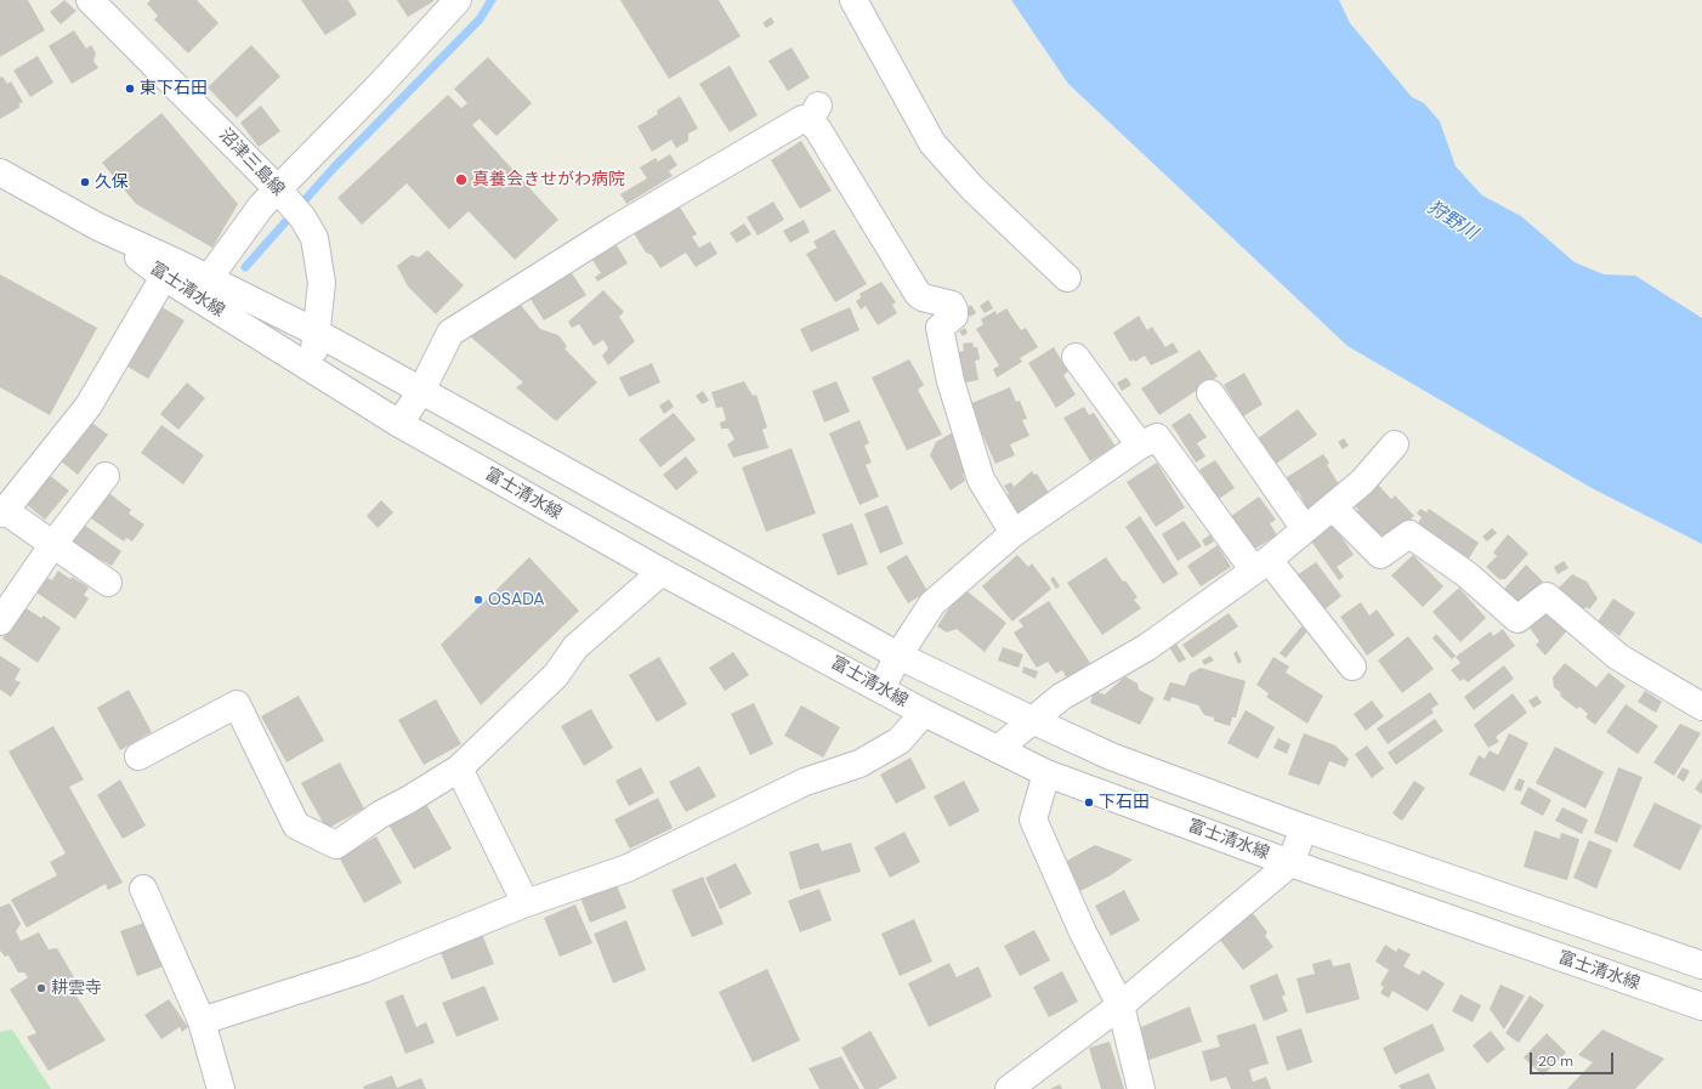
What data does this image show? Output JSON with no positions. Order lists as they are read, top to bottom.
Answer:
{
  "streets": {
    "street": ["沼津三島線", "富士清水線"]
  },
  "crossings": [
    ["沼津三島線", "富士清水線"]
  ],
  "water": ["狩野川"],
  "places": [
    "東下石田",
    "真養会きせがわ病院",
    "久保",
    "OSADA",
    "下石田",
    "耕雲寺"
  ],
  "scale_bar": "20 m"
}
